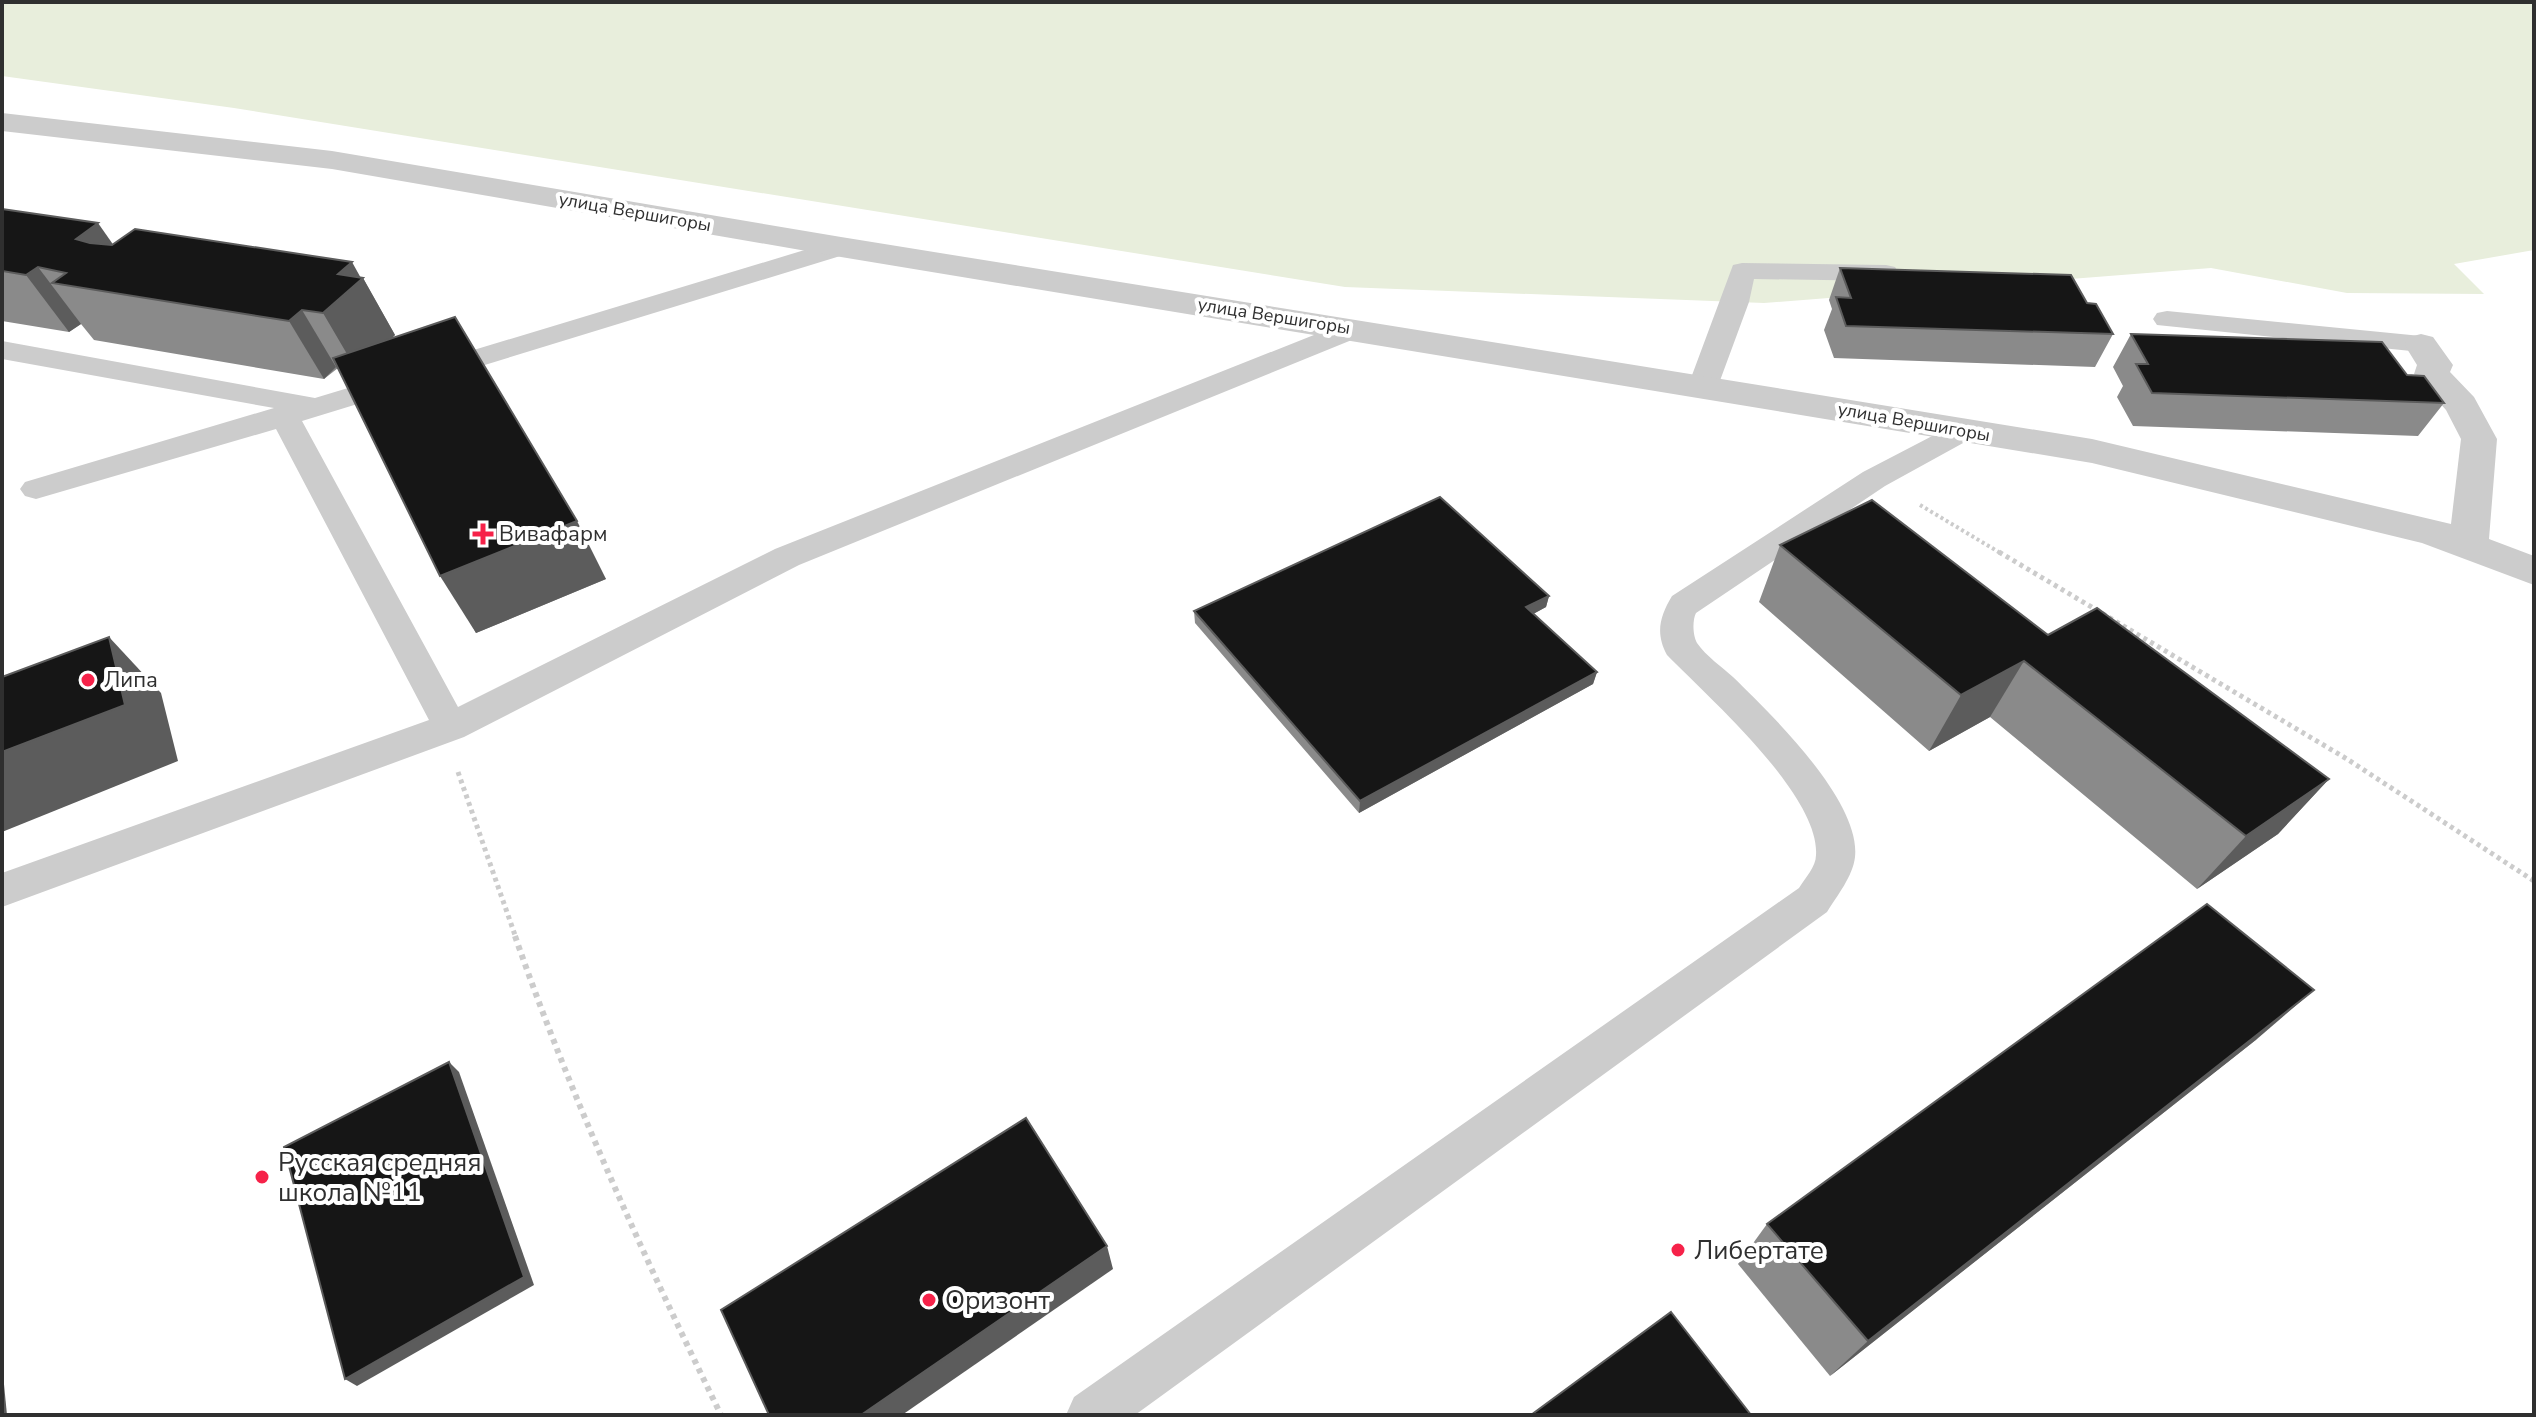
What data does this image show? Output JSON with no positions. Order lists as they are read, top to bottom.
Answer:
{
  "streets": {
    "street": ["улица Вершигоры"]
  },
  "places": {
    "health": ["Вивафарм"],
    "other": [
      "Липа",
      "Русская средняя школа №11",
      "Либертате",
      "Оризонт"
    ]
  }
}
